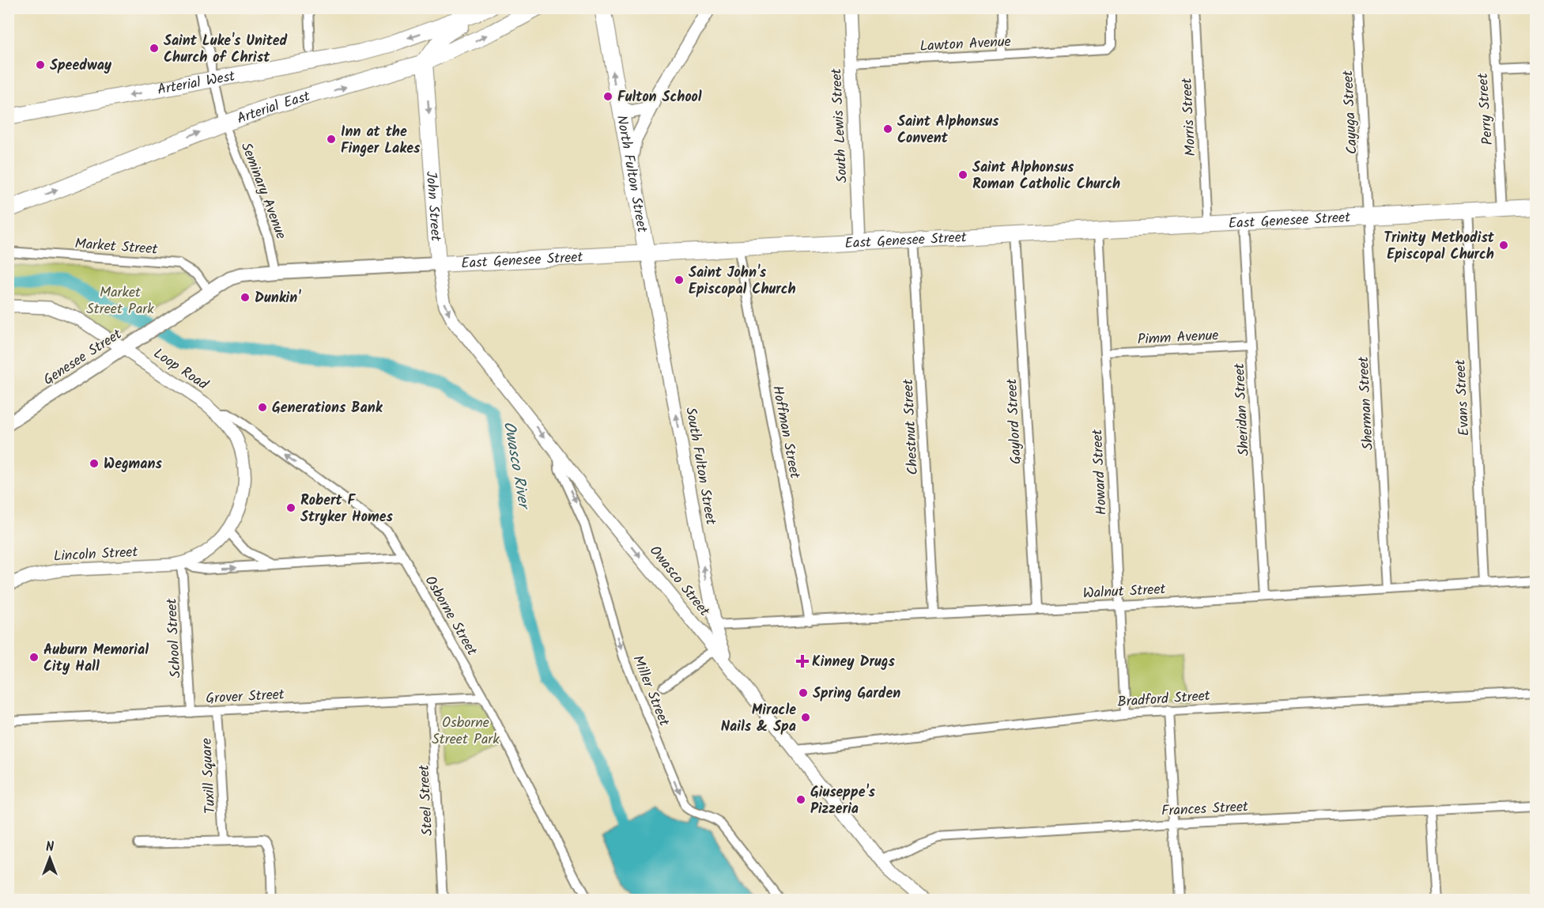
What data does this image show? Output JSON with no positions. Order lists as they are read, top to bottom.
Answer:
{
  "streets": {
    "highway": [
      "Arterial West",
      "Arterial East",
      "North Fulton Street",
      "John Street",
      "East Genesee Street"
    ],
    "main road": [
      "South Lewis Street",
      "Genesee Street",
      "Loop Road",
      "South Fulton Street",
      "Lincoln Street",
      "Owasco Street"
    ],
    "street": [
      "Lawton Avenue",
      "Perry Street",
      "Cayuga Street",
      "Morris Street",
      "Seminary Avenue",
      "Market Street",
      "Pimm Avenue",
      "Evans Street",
      "Sherman Street",
      "Sheridan Street",
      "Gaylord Street",
      "Chestnut Street",
      "Hoffman Street",
      "Howard Street",
      "Walnut Street",
      "Osborne Street",
      "School Street",
      "Miller Street",
      "Grover Street",
      "Bradford Street",
      "Tuxill Square",
      "Steel Street",
      "Frances Street"
    ]
  },
  "crossings": [
    ["Lawton Avenue", "South Lewis Street"],
    ["Arterial West", "Seminary Avenue"],
    ["Arterial East", "Seminary Avenue"],
    ["Arterial East", "John Street"],
    ["Perry Street", "East Genesee Street"],
    ["Cayuga Street", "East Genesee Street"],
    ["Cayuga Street", "Sherman Street"],
    ["Morris Street", "East Genesee Street"],
    ["South Lewis Street", "East Genesee Street"],
    ["North Fulton Street", "East Genesee Street"],
    ["North Fulton Street", "South Fulton Street"],
    ["Seminary Avenue", "East Genesee Street"],
    ["Seminary Avenue", "Genesee Street"],
    ["John Street", "East Genesee Street"],
    ["John Street", "Owasco Street"],
    ["East Genesee Street", "Genesee Street"],
    ["East Genesee Street", "Evans Street"],
    ["East Genesee Street", "Sherman Street"],
    ["East Genesee Street", "Sheridan Street"],
    ["East Genesee Street", "Gaylord Street"],
    ["East Genesee Street", "Chestnut Street"],
    ["East Genesee Street", "Hoffman Street"],
    ["East Genesee Street", "South Fulton Street"],
    ["East Genesee Street", "Howard Street"],
    ["East Genesee Street", "Owasco Street"],
    ["Market Street", "Genesee Street"],
    ["Pimm Avenue", "Sheridan Street"],
    ["Pimm Avenue", "Howard Street"],
    ["Genesee Street", "Loop Road"],
    ["Loop Road", "Lincoln Street"],
    ["Loop Road", "Osborne Street"],
    ["Evans Street", "Walnut Street"],
    ["Sherman Street", "Walnut Street"],
    ["Sheridan Street", "Walnut Street"],
    ["Gaylord Street", "Walnut Street"],
    ["Chestnut Street", "Walnut Street"],
    ["Hoffman Street", "Walnut Street"],
    ["South Fulton Street", "Owasco Street"],
    ["South Fulton Street", "Walnut Street"],
    ["Howard Street", "Walnut Street"],
    ["Howard Street", "Bradford Street"],
    ["Lincoln Street", "Osborne Street"],
    ["Lincoln Street", "School Street"],
    ["Owasco Street", "Miller Street"],
    ["Owasco Street", "Bradford Street"],
    ["Owasco Street", "Frances Street"],
    ["Osborne Street", "Grover Street"],
    ["School Street", "Grover Street"],
    ["Grover Street", "Tuxill Square"],
    ["Grover Street", "Steel Street"]
  ],
  "one_way": [
    "Arterial West",
    "Arterial East",
    "North Fulton Street",
    "John Street",
    "South Fulton Street",
    "Owasco Street",
    "Osborne Street",
    "Miller Street"
  ],
  "water": ["Owasco River"],
  "parks": ["Market Street Park", "Osborne Street Park"],
  "places": {
    "other": [
      "Saint Luke's United Church of Christ",
      "Speedway",
      "Fulton School",
      "Saint Alphonsus Convent",
      "Inn at the Finger Lakes",
      "Saint Alphonsus Roman Catholic Church",
      "Trinity Methodist Episcopal Church",
      "Saint John's Episcopal Church",
      "Dunkin'",
      "Generations Bank",
      "Wegmans",
      "Robert F Stryker Homes",
      "Auburn Memorial City Hall",
      "Spring Garden",
      "Miracle Nails & Spa",
      "Giuseppe's Pizzeria"
    ],
    "health": ["Kinney Drugs"]
  },
  "north": "top"
}
